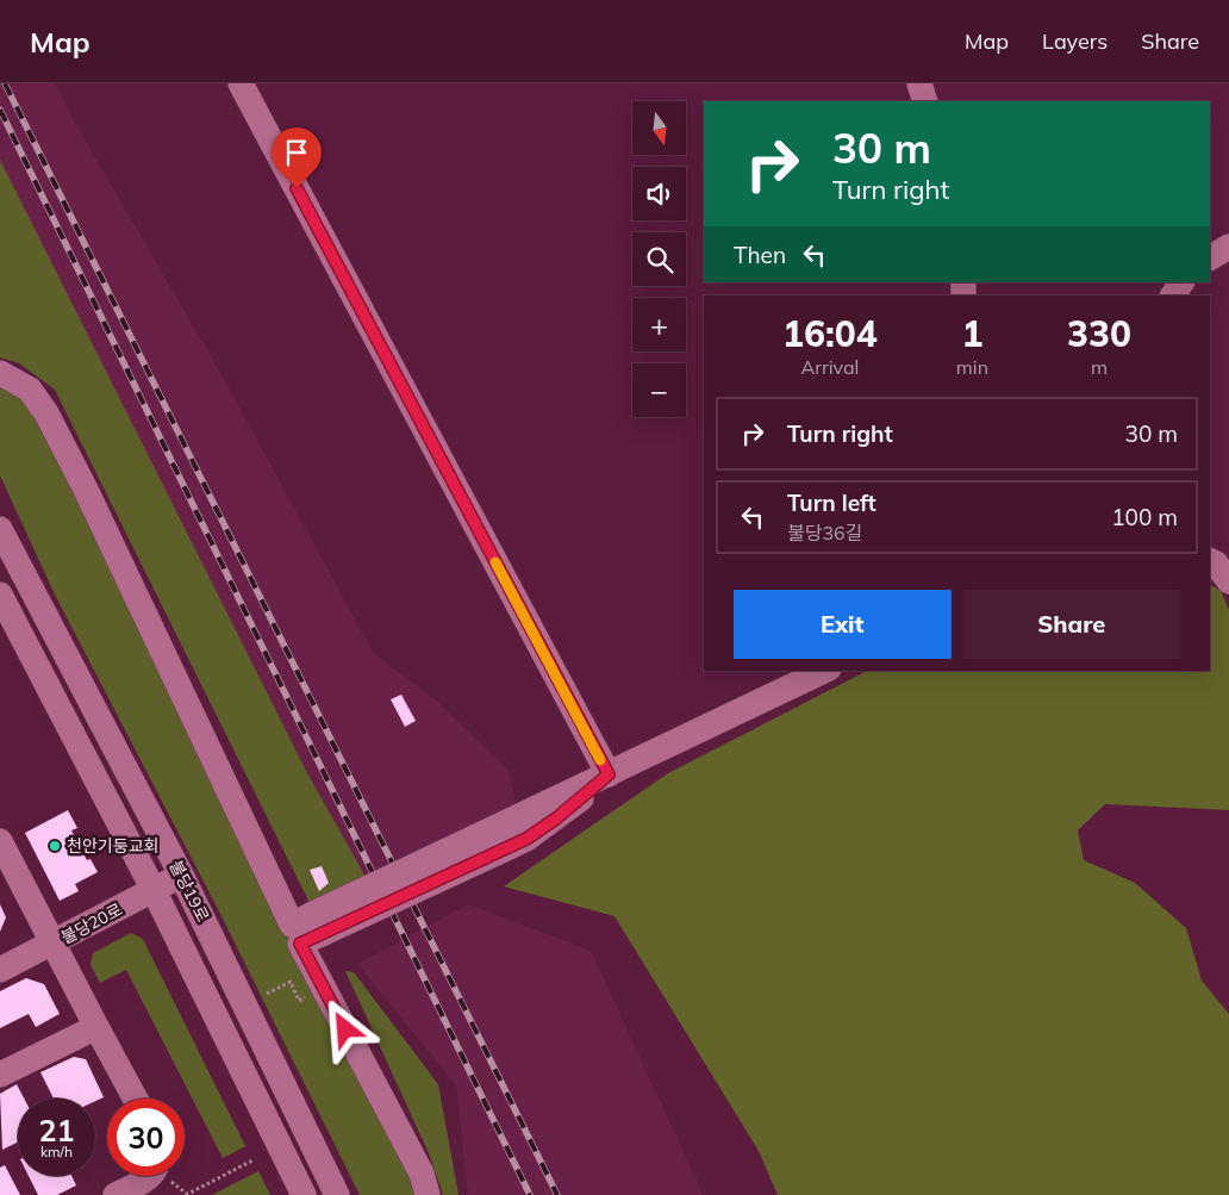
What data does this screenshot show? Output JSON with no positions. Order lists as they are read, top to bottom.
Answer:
{
  "streets": {
    "street": ["불당19로", "불당20로"]
  },
  "crossings": [
    ["불당19로", "불당20로"]
  ],
  "places": ["천안기둥교회"],
  "north": "bottom",
  "page": {
    "header": "Map",
    "nav": ["Map", "Layers", "Share"],
    "map_buttons": ["+", "−"],
    "turn": ["30 m", "Turn right"],
    "then": "Then",
    "eta": [
      "16:04",
      "Arrival",
      "1",
      "min",
      "330",
      "m"
    ],
    "list": [
      {
        "name": "Turn right",
        "value": "30 m"
      },
      {
        "name": "Turn left",
        "note": "불당36길",
        "value": "100 m"
      }
    ],
    "buttons": ["Exit", "Share"],
    "speed": "21 km/h",
    "limit": "30"
  }
}
